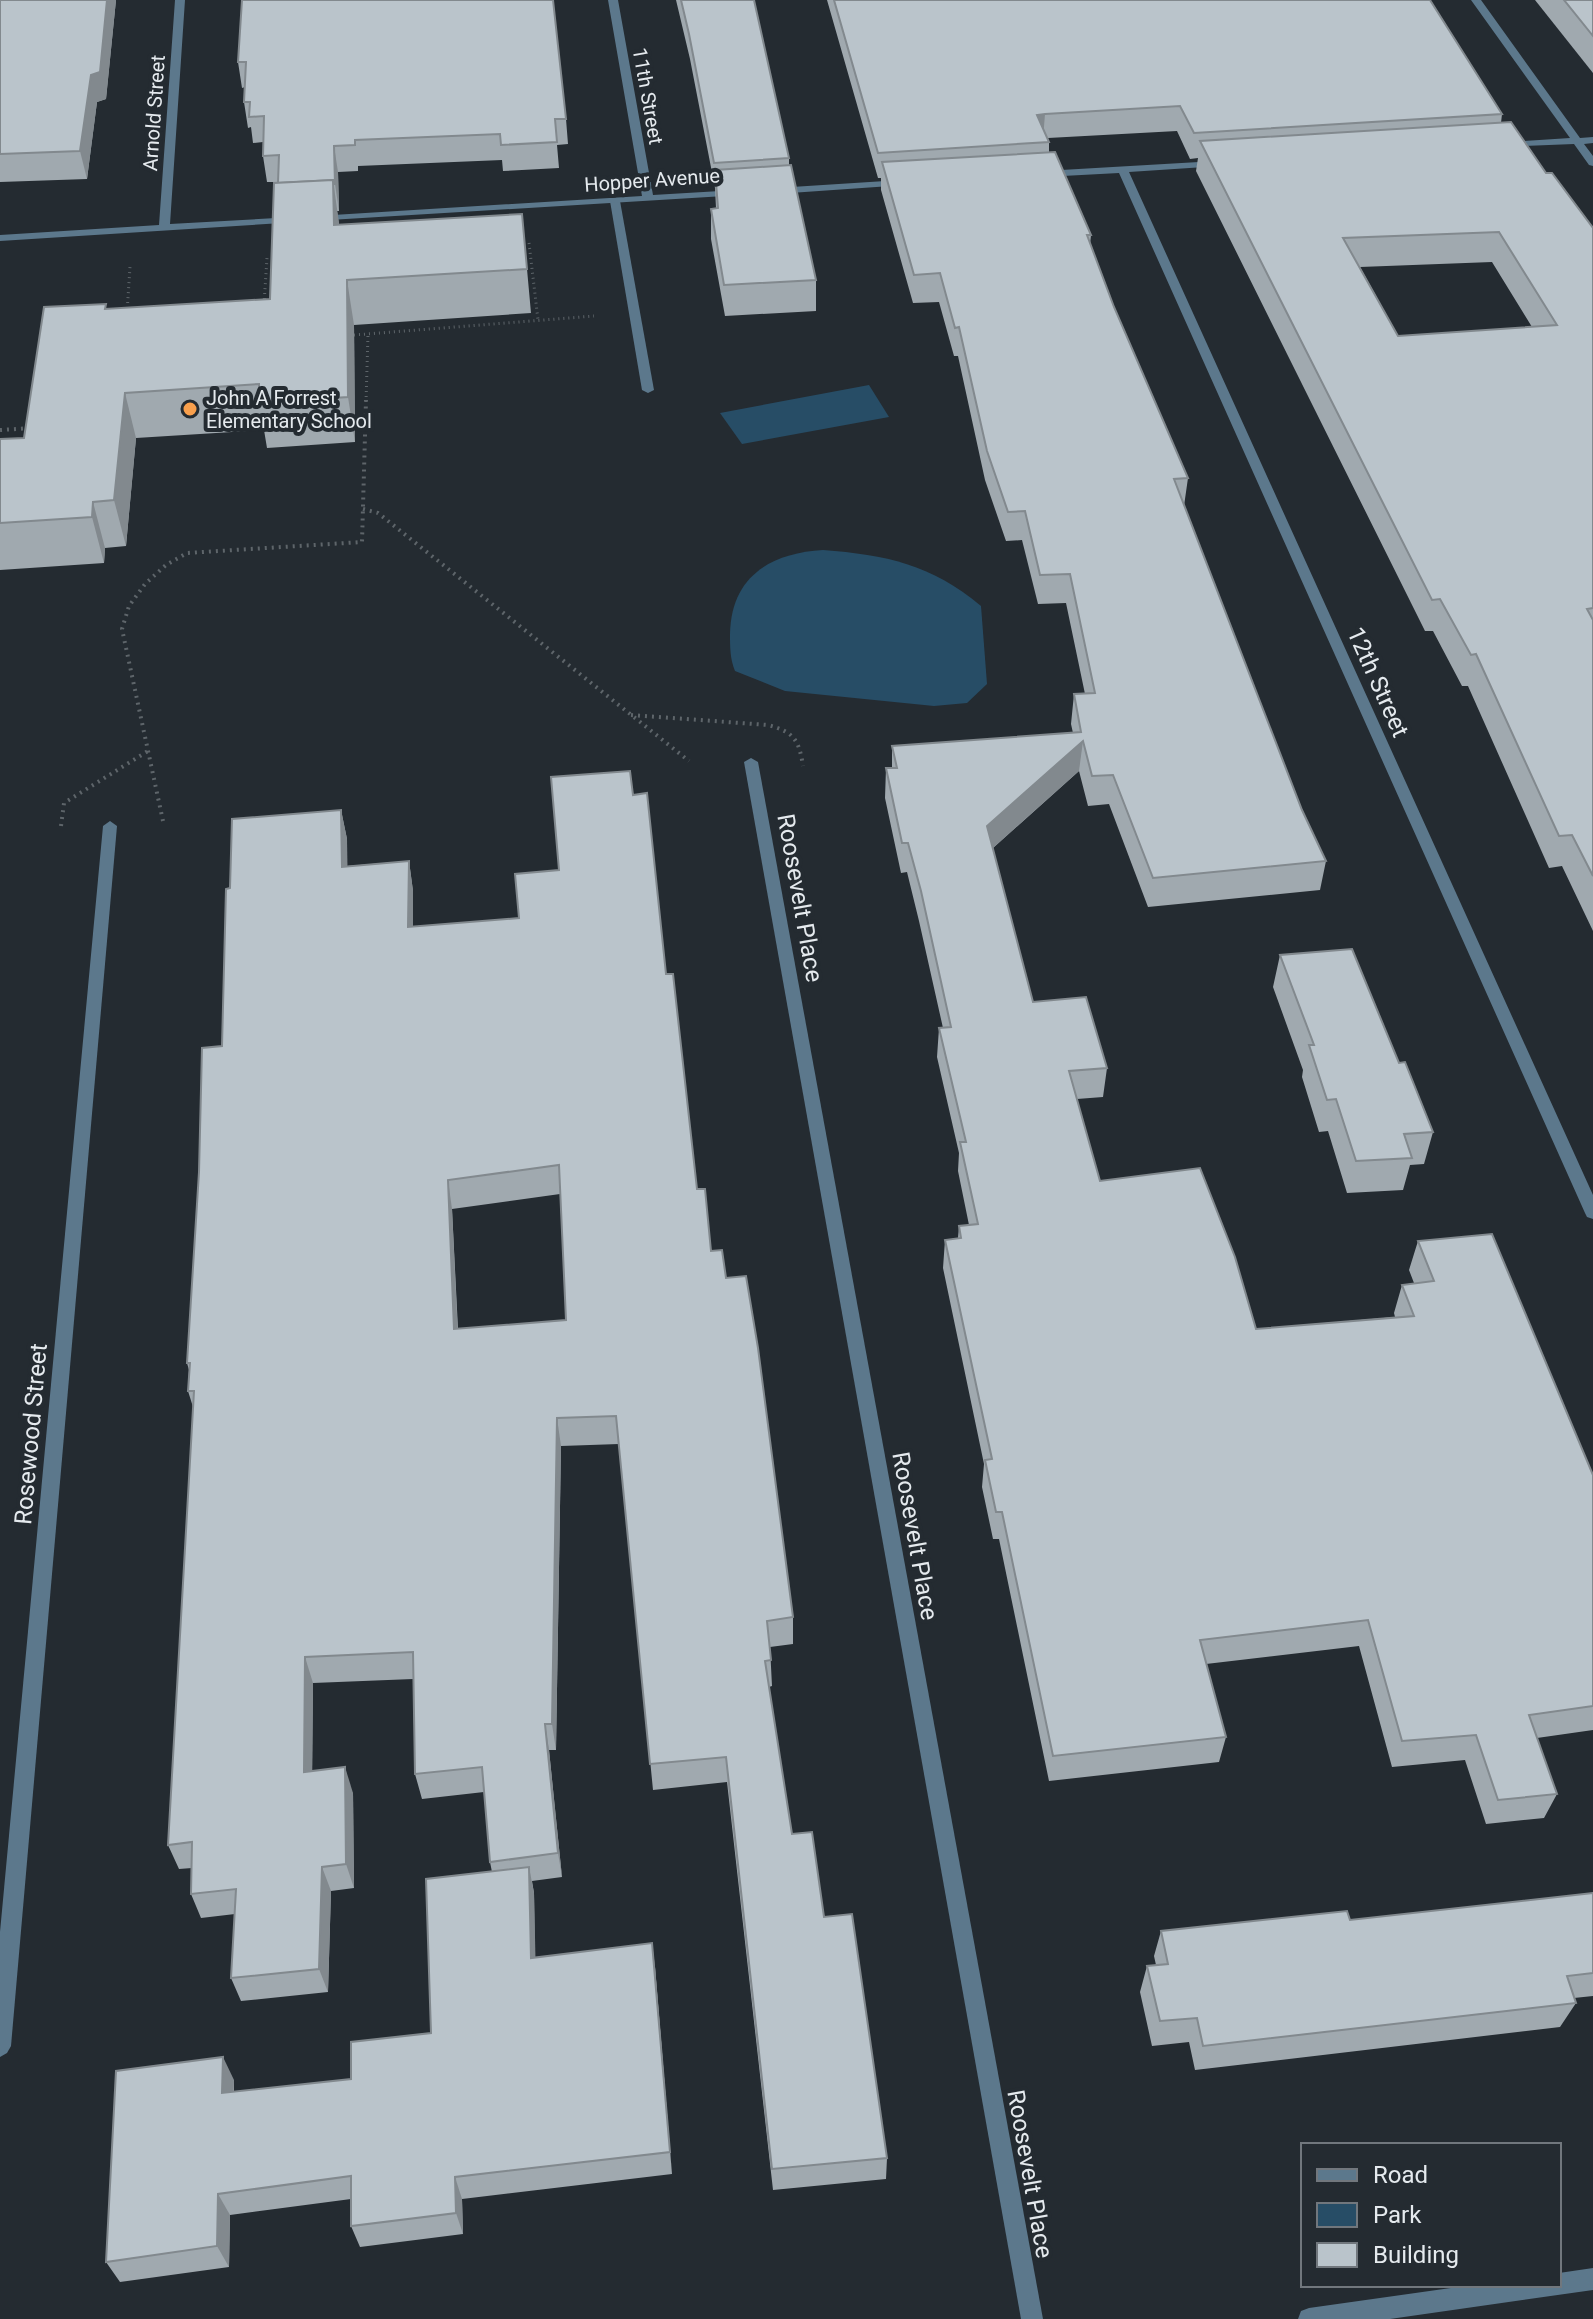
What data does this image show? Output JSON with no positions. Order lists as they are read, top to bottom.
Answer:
{
  "streets": {
    "street": [
      "11th Street",
      "Arnold Street",
      "Hopper Avenue",
      "12th Street",
      "Roosevelt Place",
      "Rosewood Street"
    ]
  },
  "crossings": [
    ["11th Street", "Hopper Avenue"],
    ["Arnold Street", "Hopper Avenue"]
  ],
  "places": ["John A Forrest Elementary School"],
  "legend": ["Road", "Park", "Building"]
}
